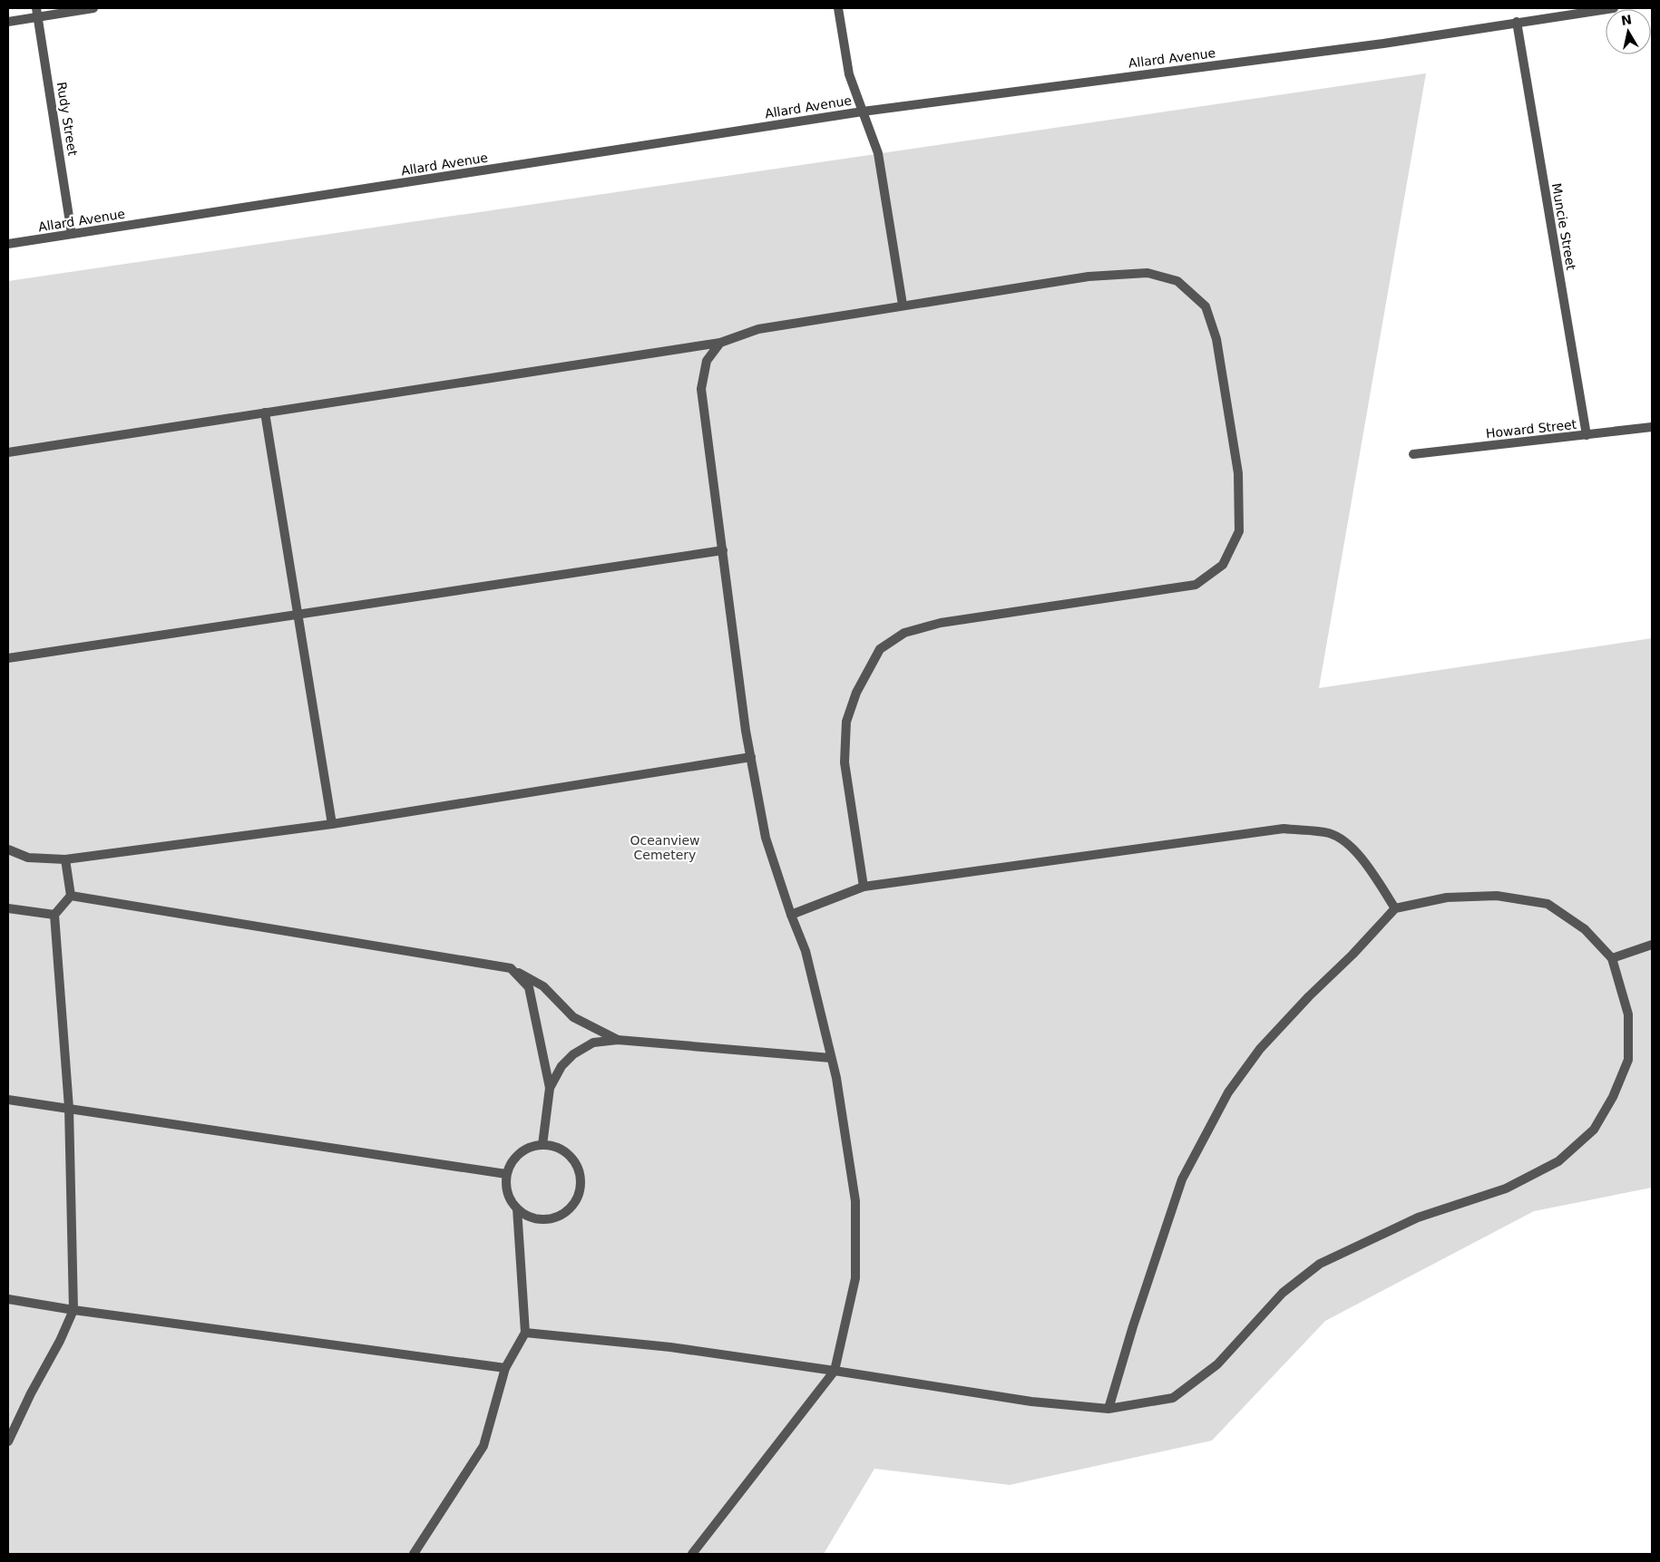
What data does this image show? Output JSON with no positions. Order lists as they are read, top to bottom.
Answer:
{
  "streets": {
    "street": [
      "Allard Avenue",
      "Rudy Street",
      "Muncie Street",
      "Howard Street"
    ]
  },
  "crossings": [
    ["Allard Avenue", "Rudy Street"],
    ["Allard Avenue", "Muncie Street"],
    ["Muncie Street", "Howard Street"]
  ],
  "parks": ["Oceanview Cemetery"],
  "north": "top"
}
